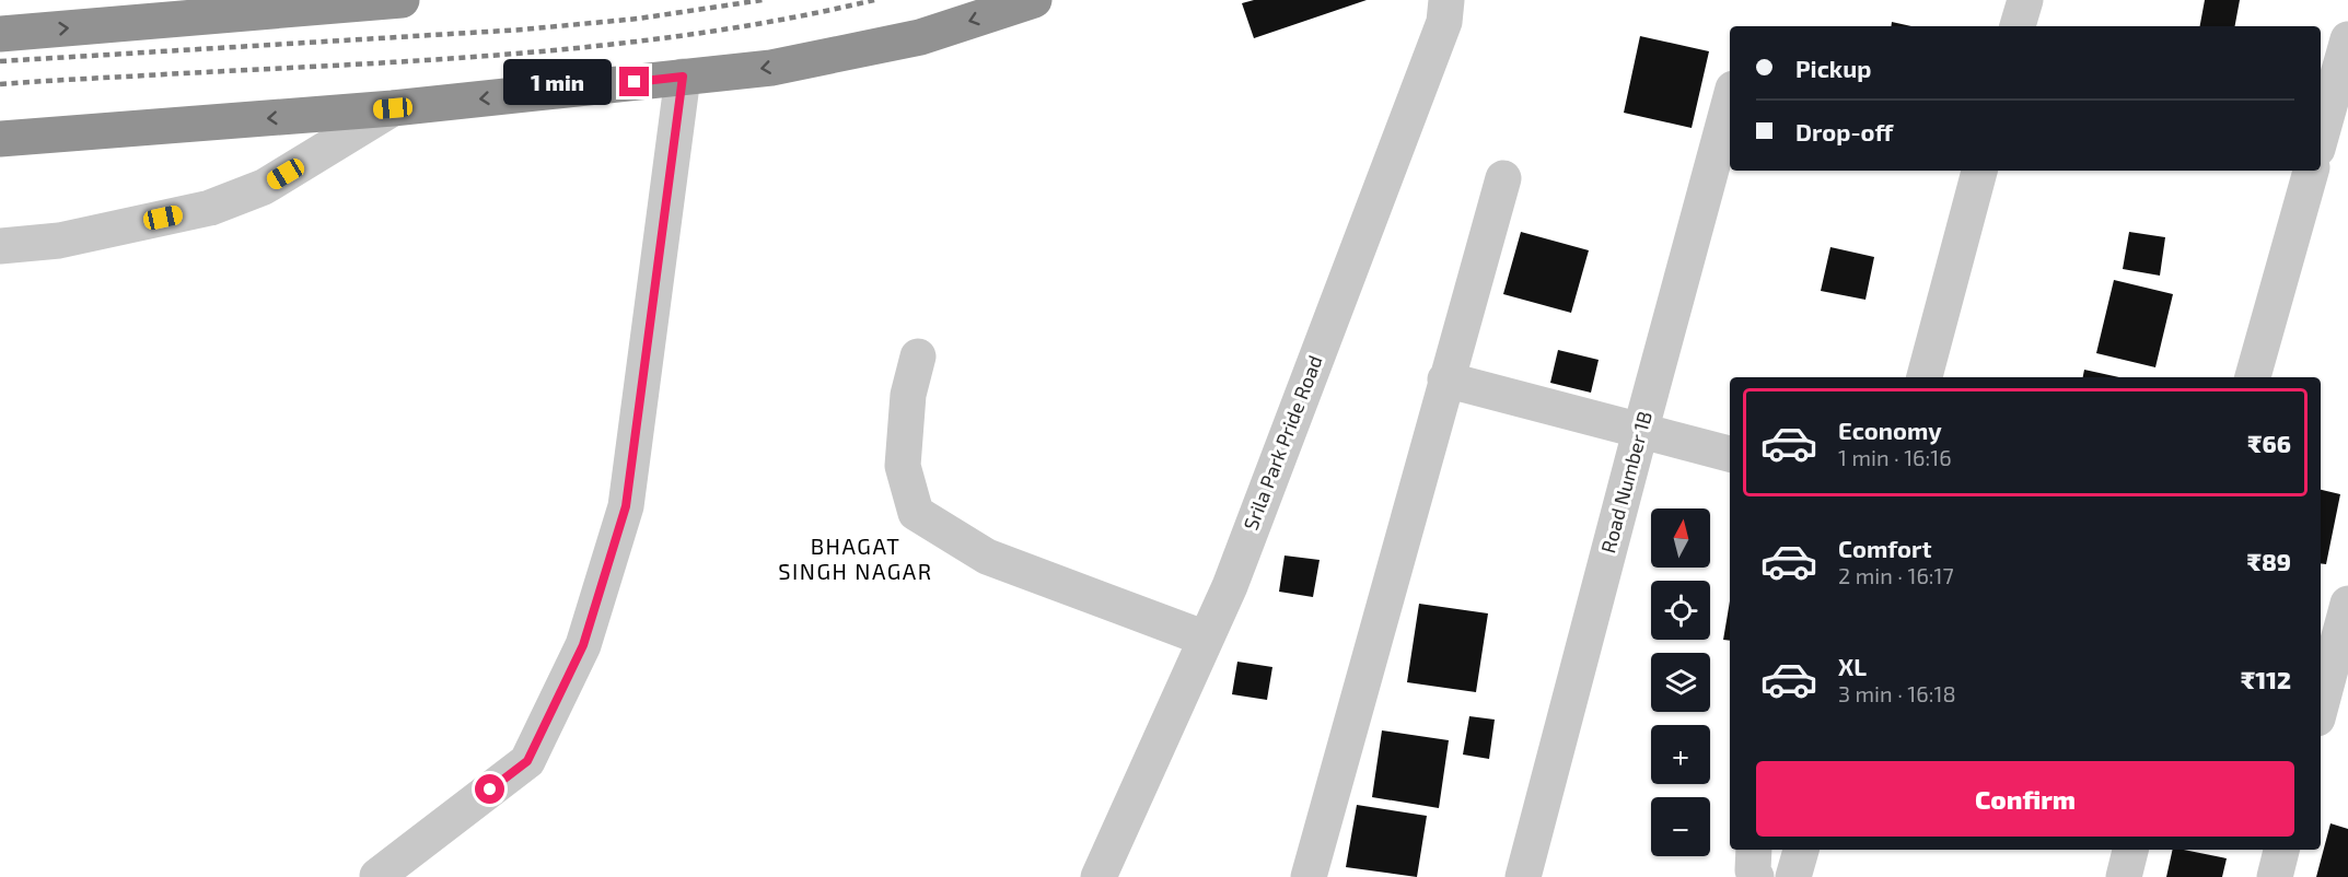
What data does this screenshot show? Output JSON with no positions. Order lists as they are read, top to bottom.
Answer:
{
  "streets": {
    "street": ["Srila Park Pride Road", "Road Number 1B"]
  },
  "districts": ["BHAGAT SINGH NAGAR"],
  "north": "top",
  "page": {
    "banner": ["Pickup", "Drop-off"],
    "bubble": "1 min",
    "list": [
      {
        "name": "Economy",
        "note": "1 min · 16:16",
        "value": "₹66"
      },
      {
        "name": "Comfort",
        "note": "2 min · 16:17",
        "value": "₹89"
      },
      {
        "name": "XL",
        "note": "3 min · 16:18",
        "value": "₹112"
      }
    ],
    "map_buttons": ["+", "−"],
    "buttons": "Confirm"
  }
}
